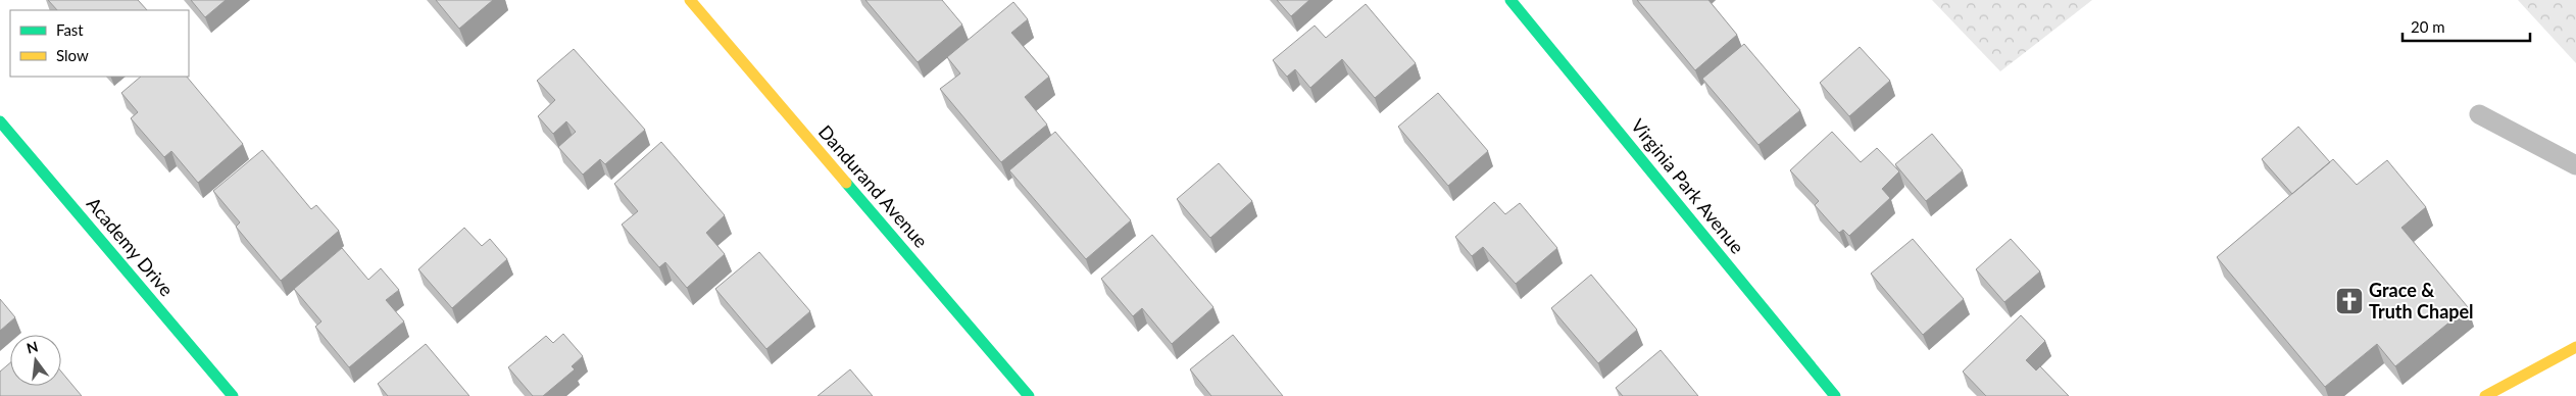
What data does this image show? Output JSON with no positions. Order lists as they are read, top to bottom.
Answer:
{
  "streets": {
    "street": ["Dandurand Avenue", "Virginia Park Avenue", "Academy Drive"]
  },
  "places": {
    "church": ["Grace & Truth Chapel"]
  },
  "legend": ["Fast", "Slow"],
  "scale_bar": "20 m",
  "north": "top"
}
